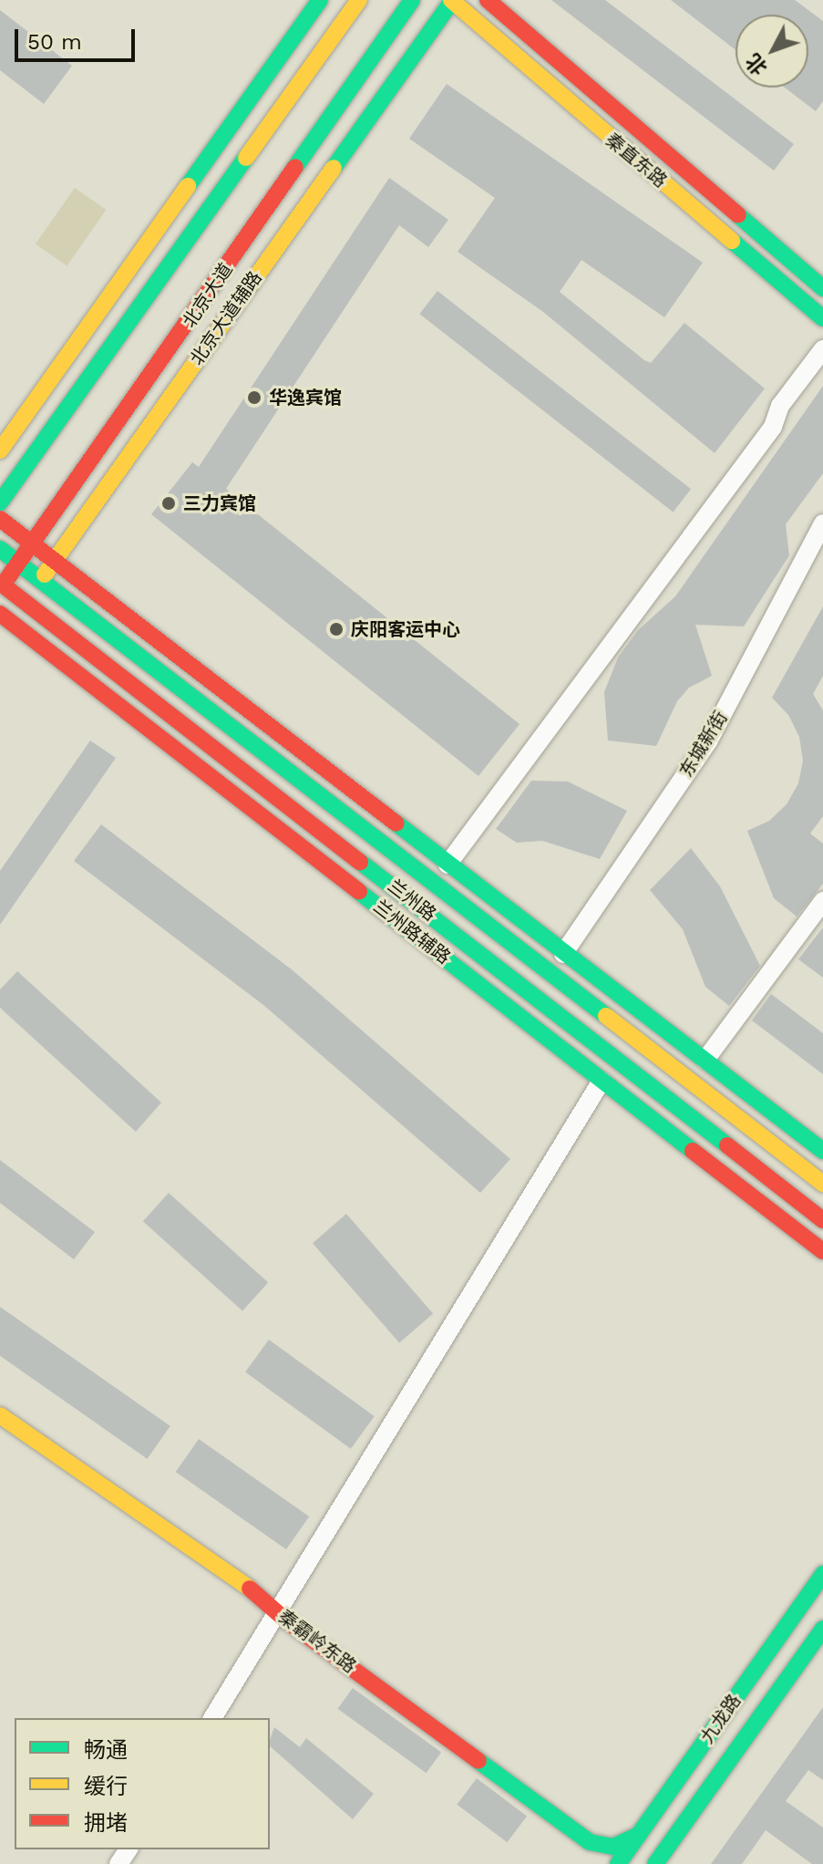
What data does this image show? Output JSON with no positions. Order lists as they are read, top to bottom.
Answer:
{
  "streets": {
    "main road": [
      "秦直东路",
      "北京大道",
      "北京大道辅路",
      "兰州路",
      "兰州路辅路",
      "秦霸岭东路",
      "九龙路"
    ],
    "street": ["东城新街"]
  },
  "crossings": [
    ["秦直东路", "北京大道辅路"],
    ["北京大道", "兰州路"],
    ["北京大道辅路", "兰州路"],
    ["北京大道辅路", "兰州路辅路"],
    ["秦霸岭东路", "九龙路"]
  ],
  "places": ["华逸宾馆", "三力宾馆", "庆阳客运中心"],
  "legend": ["畅通", "缓行", "拥堵"],
  "scale_bar": "50 m",
  "north": "bottom left"
}
